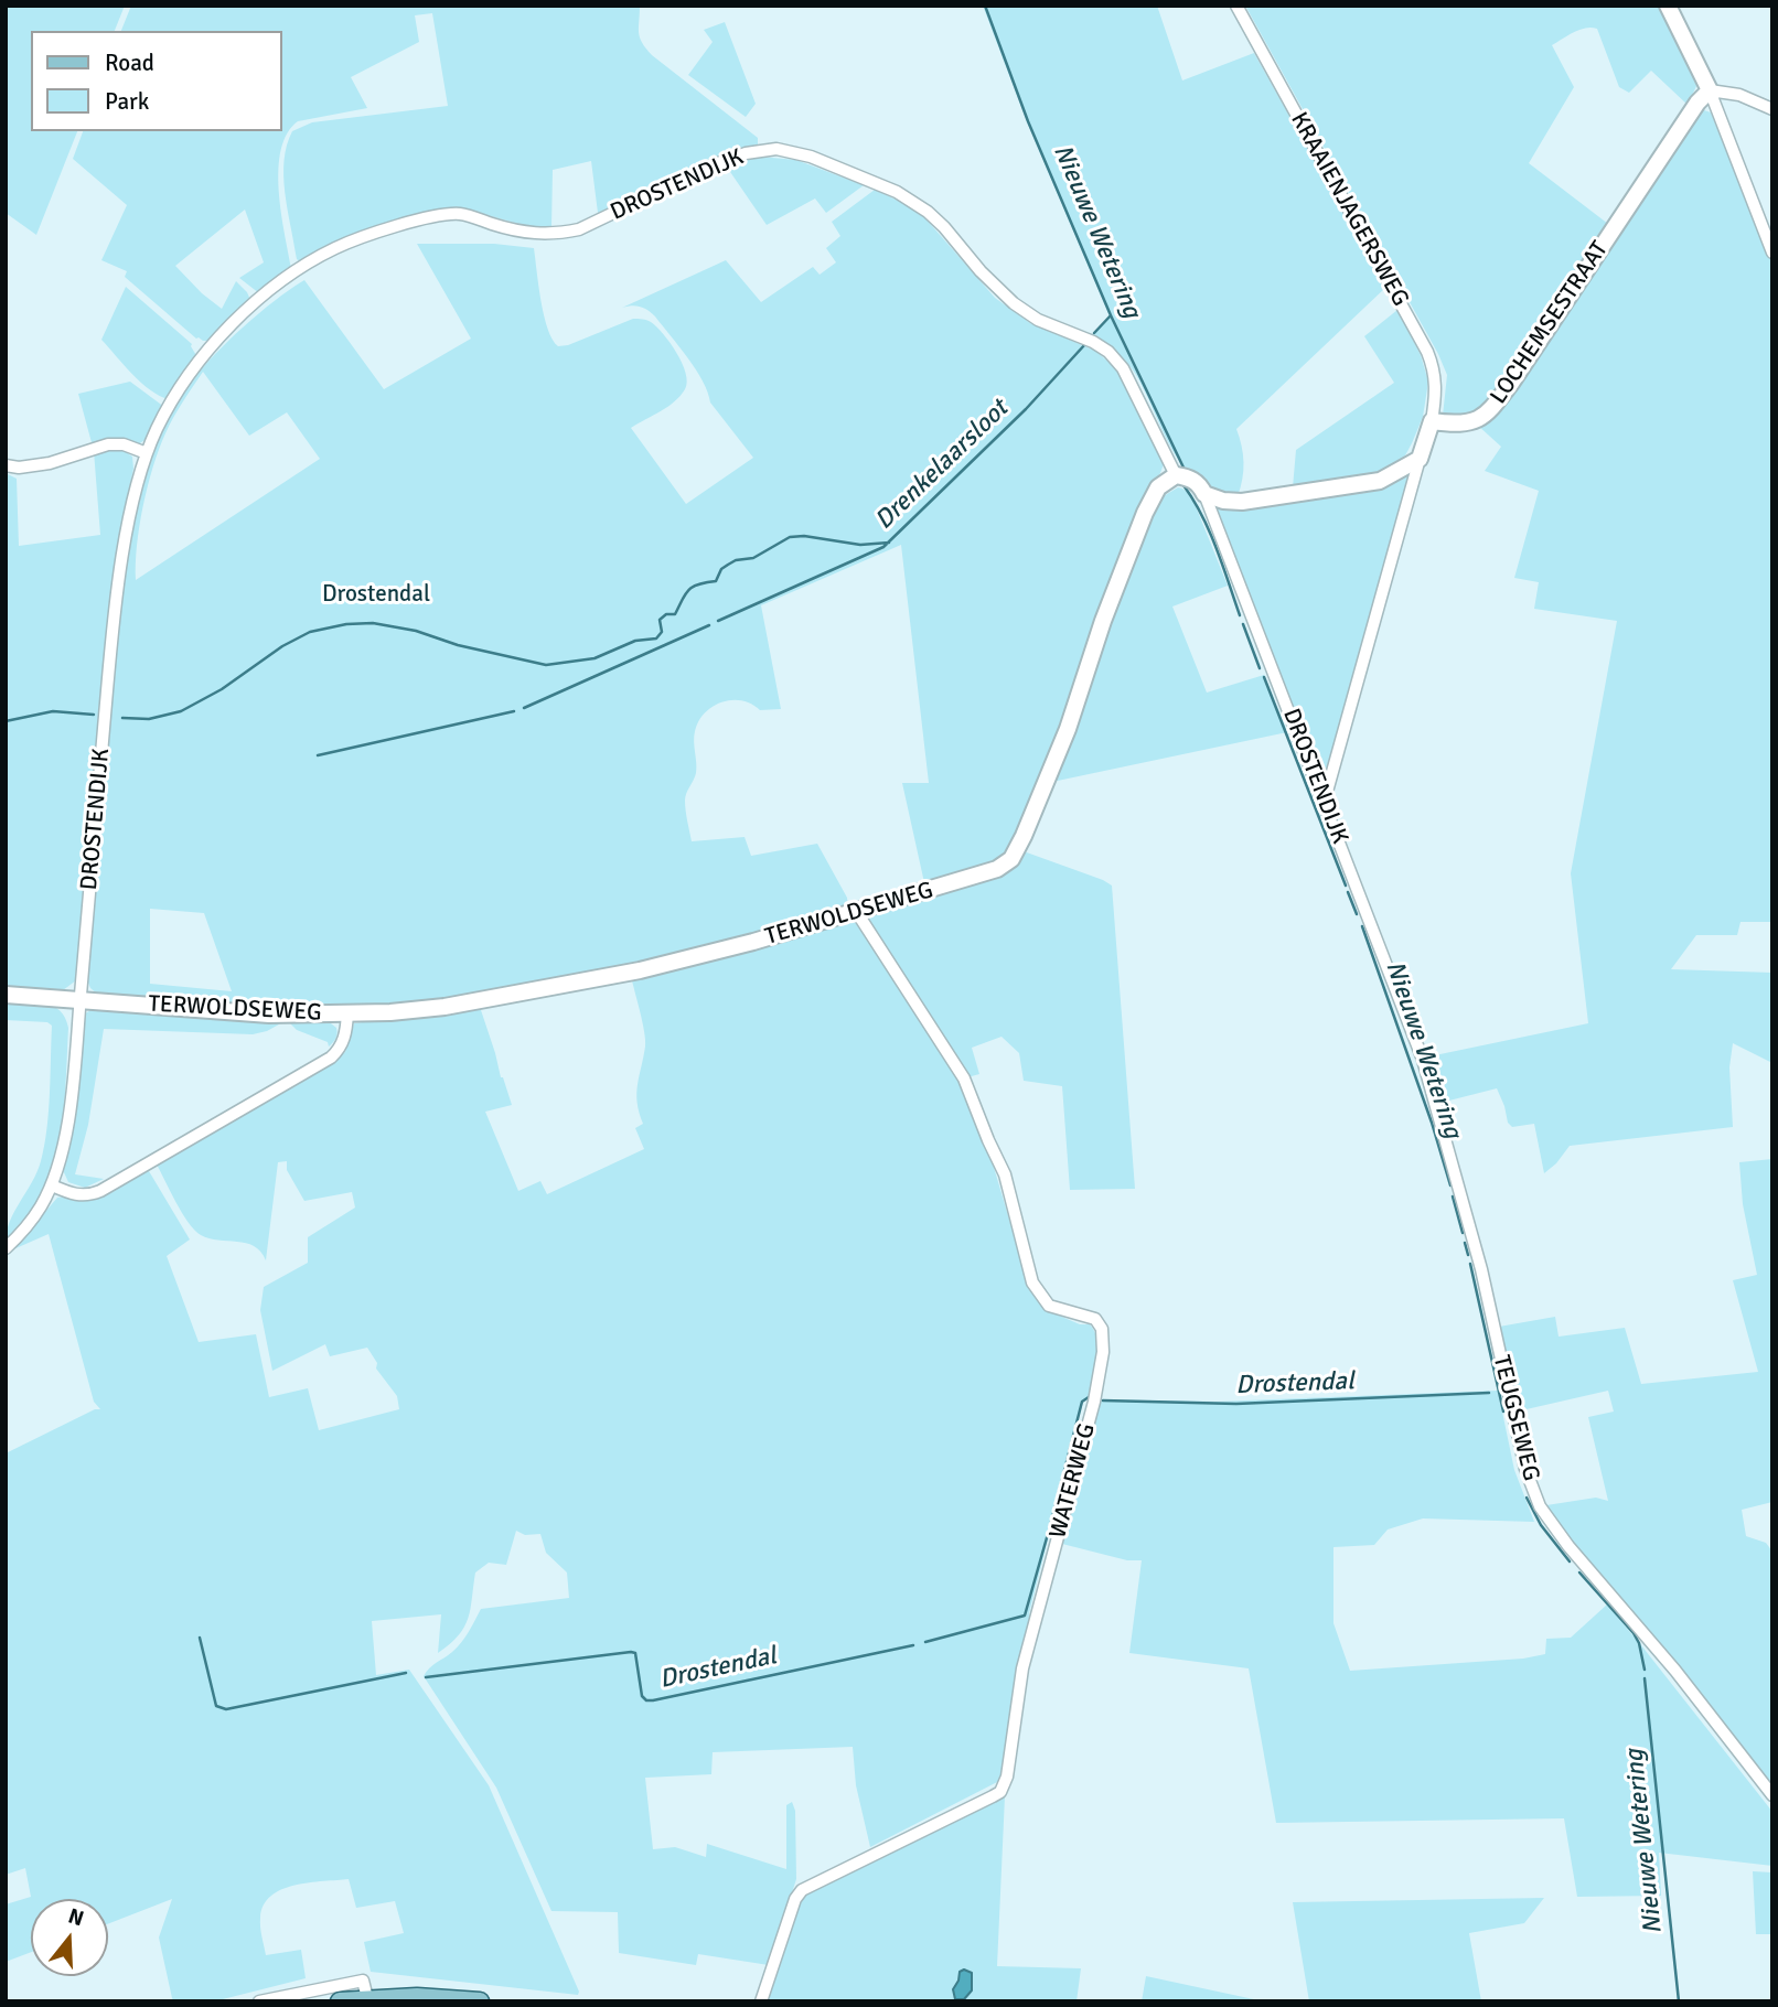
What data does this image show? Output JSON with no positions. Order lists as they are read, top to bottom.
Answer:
{
  "streets": {
    "street": [
      "DROSTENDIJK",
      "KRAAIENJAGERSWEG",
      "LOCHEMSESTRAAT",
      "TERWOLDSEWEG",
      "TEUGSEWEG",
      "WATERWEG"
    ]
  },
  "crossings": [
    ["DROSTENDIJK", "TERWOLDSEWEG"],
    ["DROSTENDIJK", "TEUGSEWEG"],
    ["KRAAIENJAGERSWEG", "LOCHEMSESTRAAT"],
    ["TERWOLDSEWEG", "WATERWEG"]
  ],
  "water": ["Nieuwe Wetering", "Drenkelaarsloot", "Drostendal"],
  "parks": ["Drostendal"],
  "legend": ["Road", "Park"],
  "north": "top"
}
